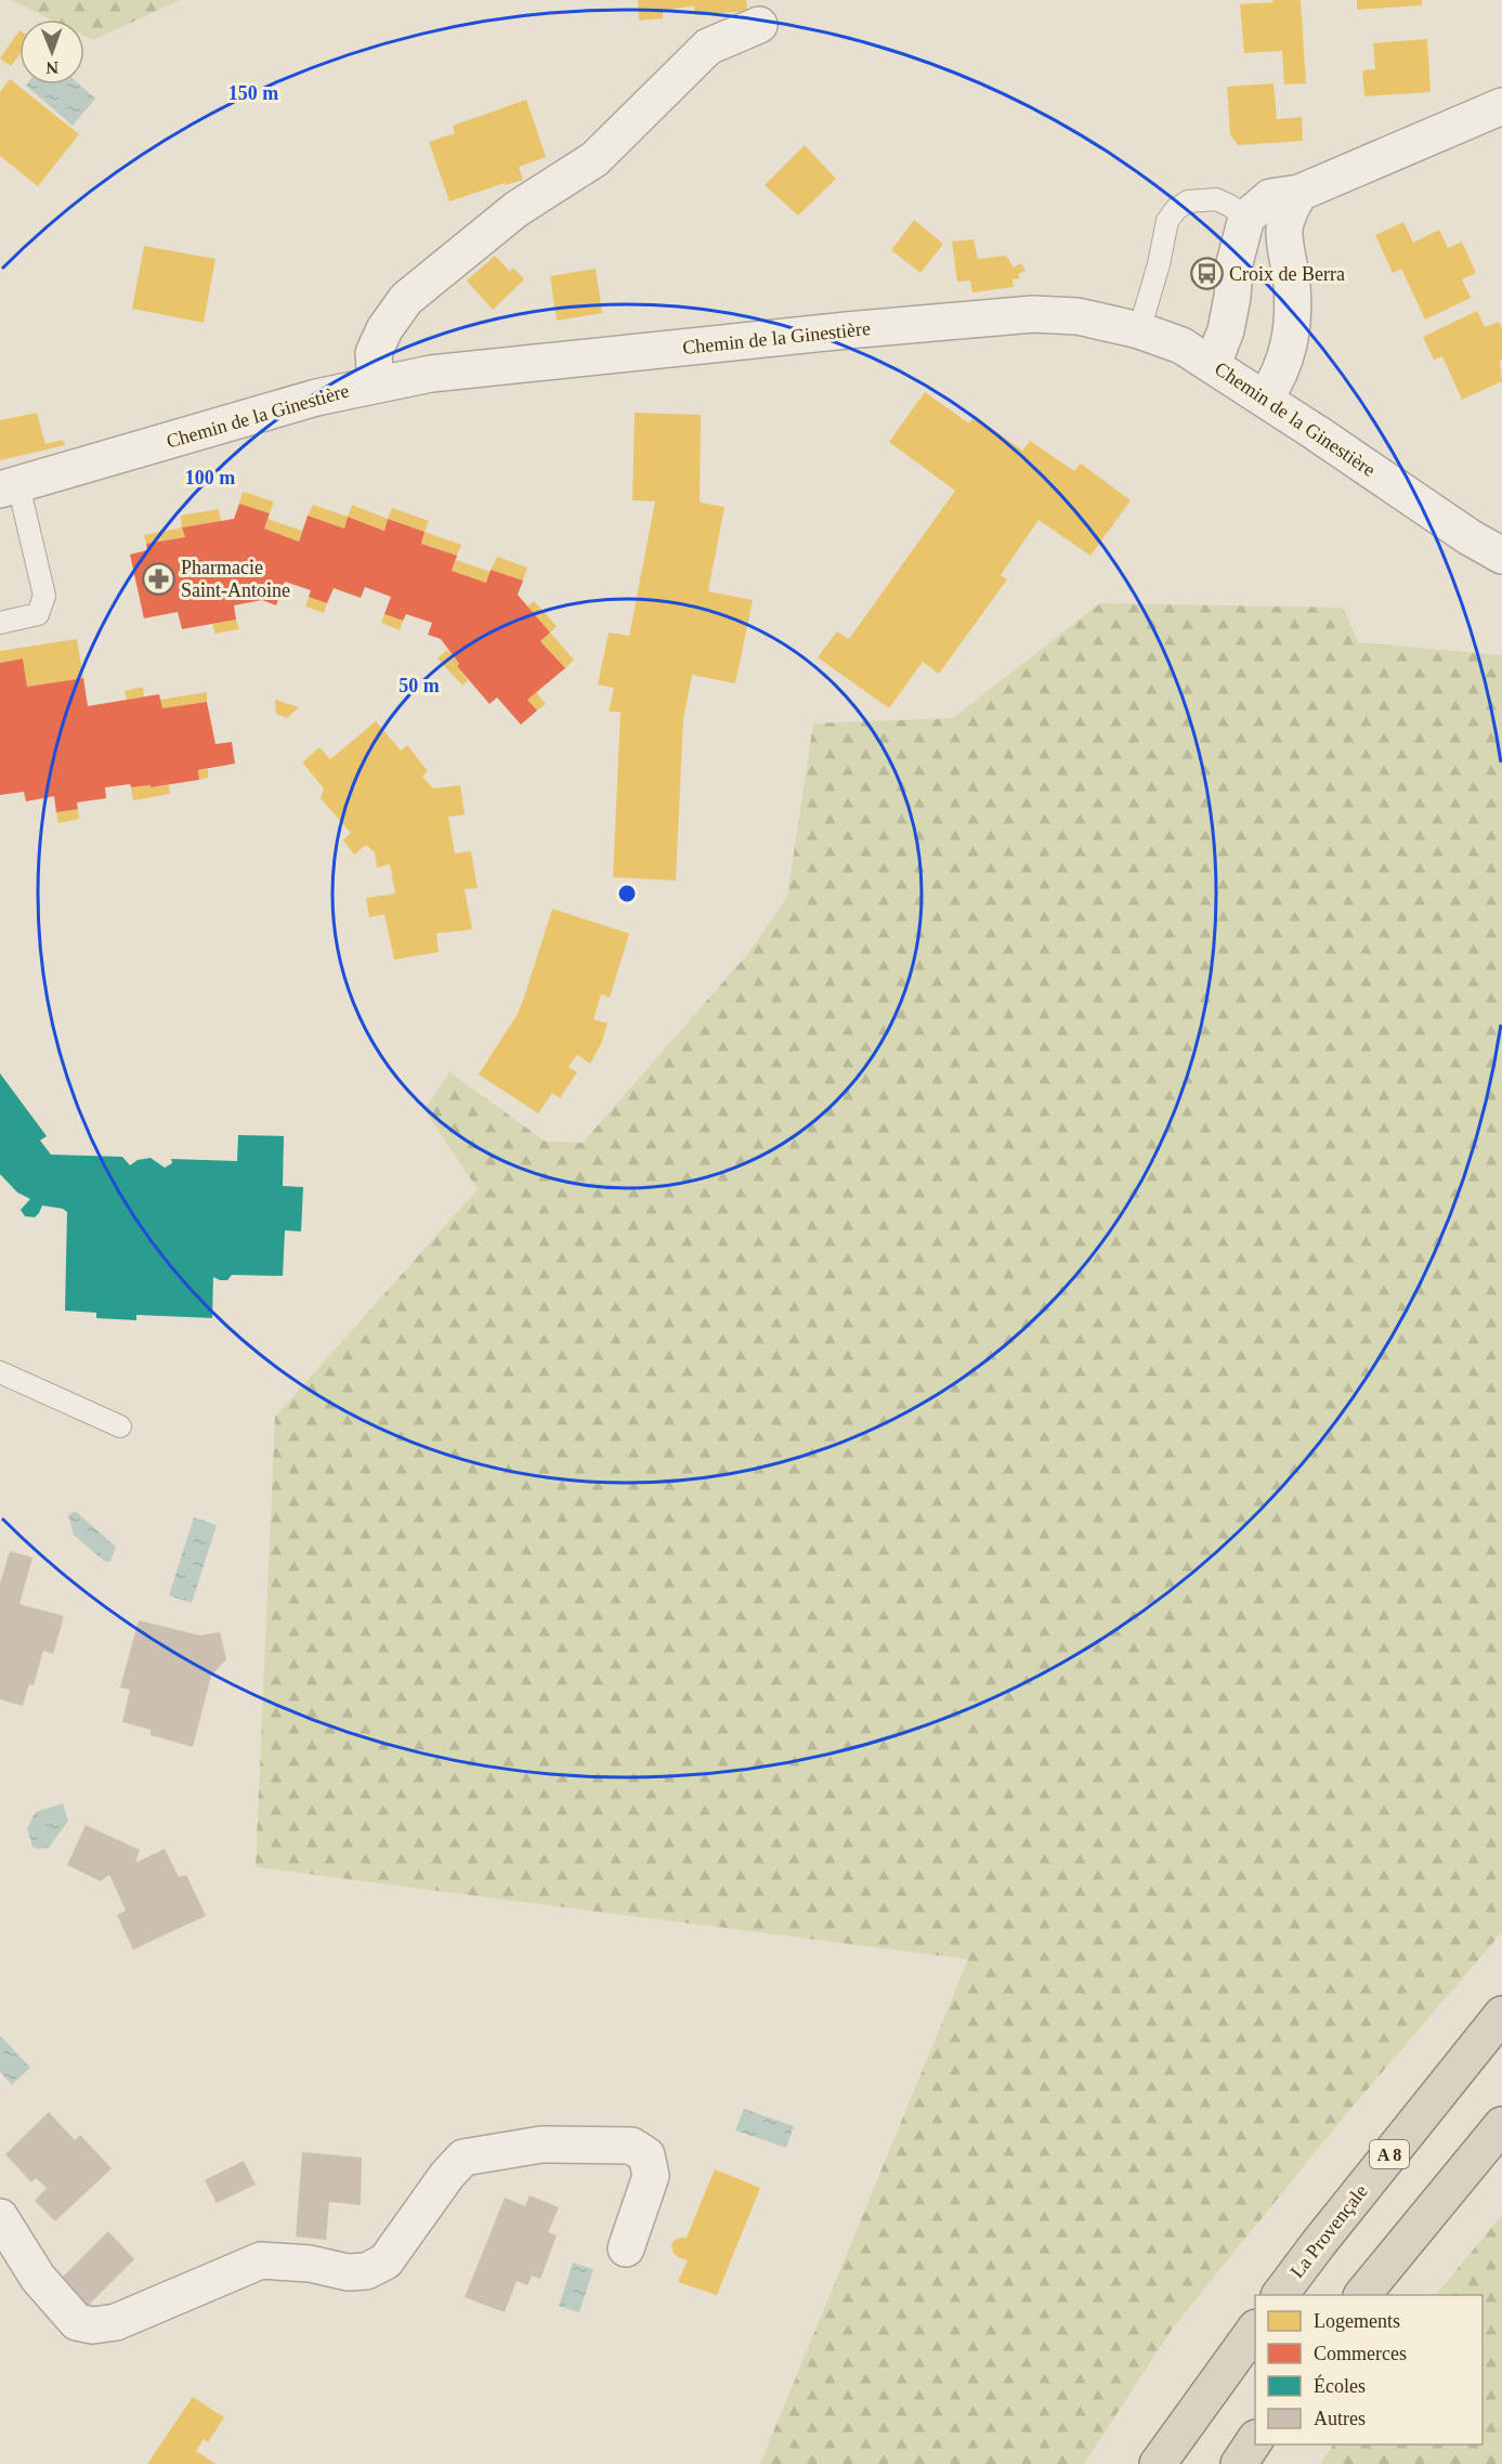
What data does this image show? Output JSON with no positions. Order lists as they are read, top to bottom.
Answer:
{
  "streets": {
    "highway": ["A 8", "La Provençale"],
    "street": ["Chemin de la Ginestière"]
  },
  "places": {
    "bus stop": ["Croix de Berra"],
    "pharmacy": ["Pharmacie Saint-Antoine"]
  },
  "legend": [
    "Logements",
    "Commerces",
    "Écoles",
    "Autres"
  ],
  "north": "bottom",
  "rings": ["150 m", "100 m", "50 m"]
}
